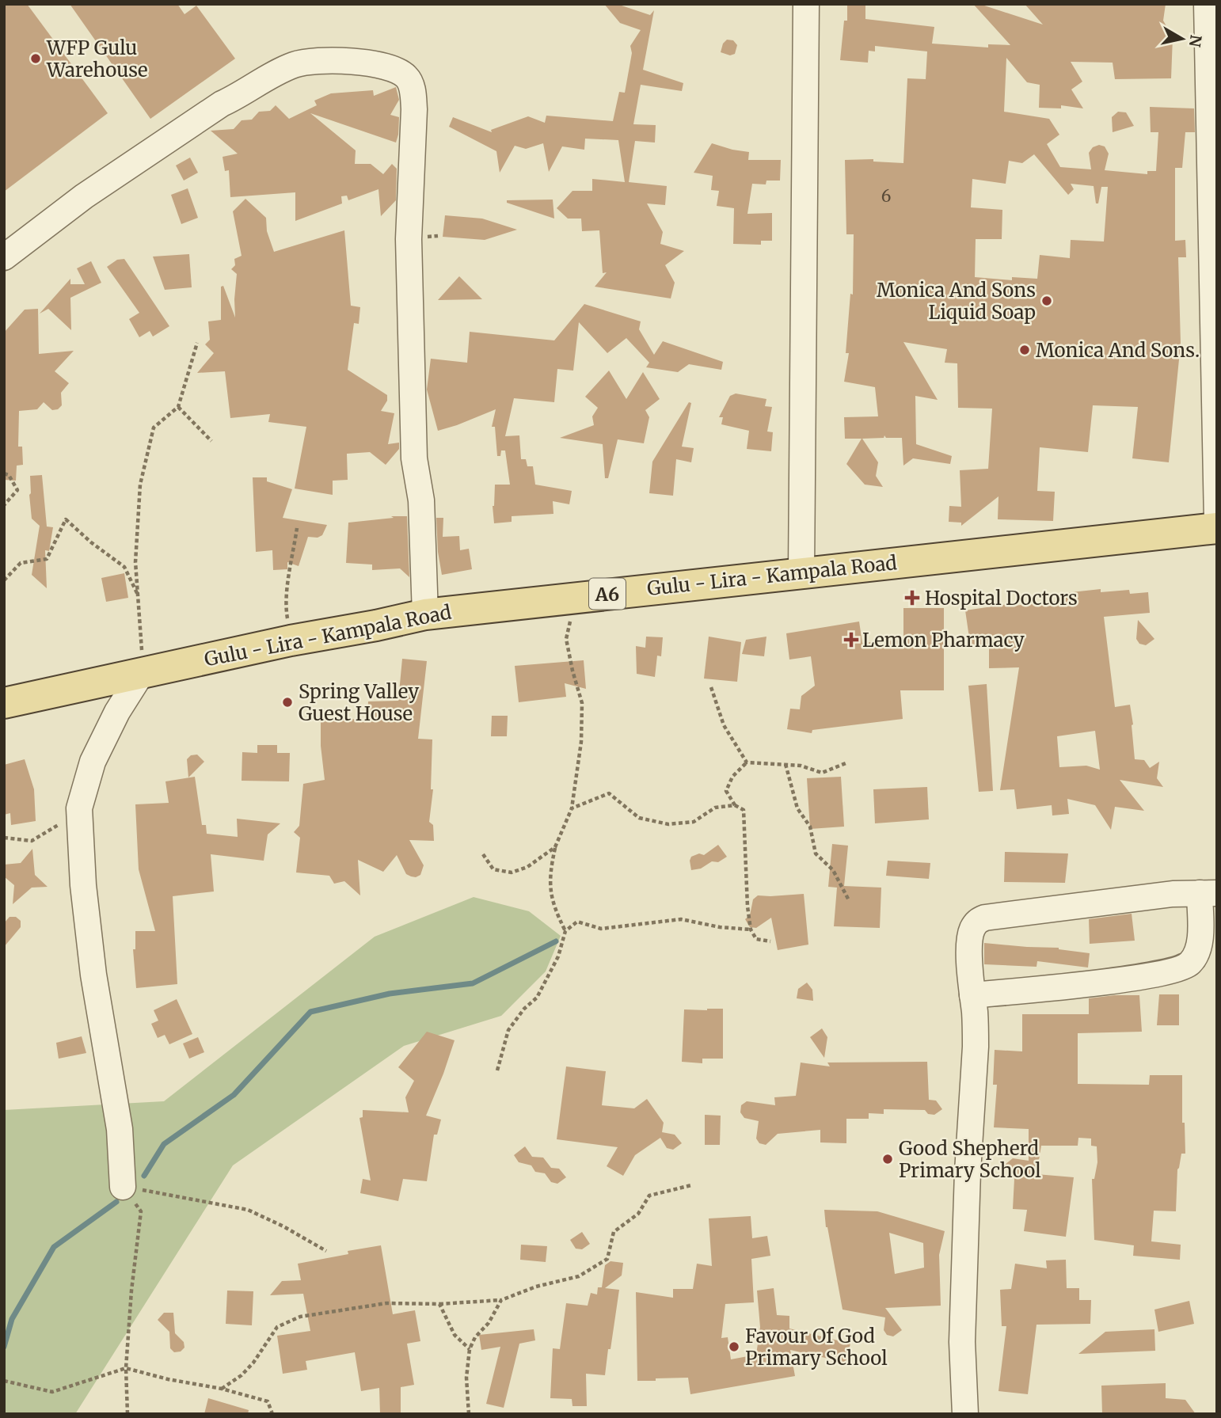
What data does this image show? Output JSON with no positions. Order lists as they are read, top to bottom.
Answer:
{
  "streets": {
    "main road": ["Gulu - Lira - Kampala Road", "A6"]
  },
  "places": {
    "other": [
      "WFP Gulu Warehouse",
      "Monica And Sons Liquid Soap",
      "Monica And Sons.",
      "Spring Valley Guest House",
      "Good Shepherd Primary School",
      "Favour Of God Primary School"
    ],
    "health": ["Hospital Doctors", "Lemon Pharmacy"]
  },
  "house_numbers": ["6"],
  "north": "right"
}
